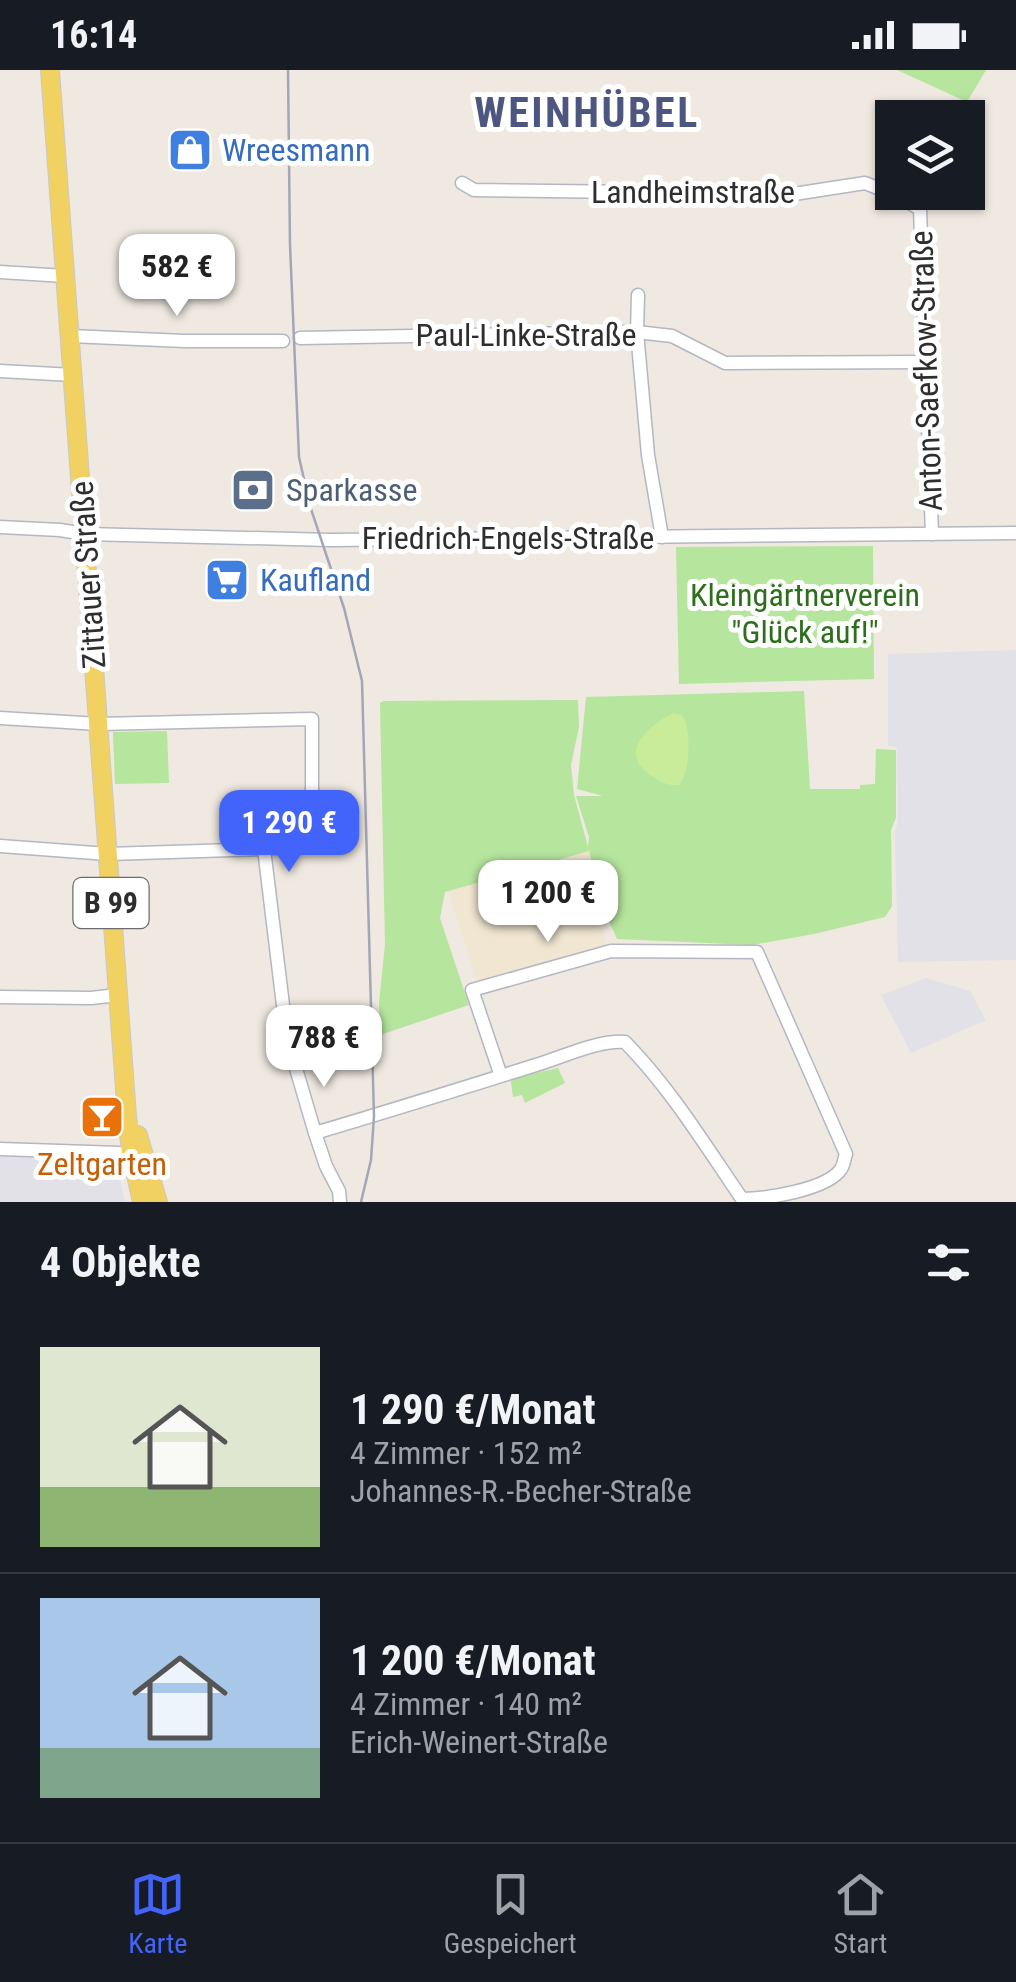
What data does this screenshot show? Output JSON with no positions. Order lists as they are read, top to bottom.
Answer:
{
  "streets": {
    "main road": ["Zittauer Straße", "B 99"],
    "street": [
      "Landheimstraße",
      "Paul-Linke-Straße",
      "Anton-Saefkow-Straße",
      "Friedrich-Engels-Straße"
    ]
  },
  "crossings": [
    ["Paul-Linke-Straße", "Anton-Saefkow-Straße"],
    ["Anton-Saefkow-Straße", "Friedrich-Engels-Straße"],
    ["Friedrich-Engels-Straße", "Zittauer Straße"]
  ],
  "districts": ["WEINHÜBEL"],
  "parks": ["Kleingärtnerverein \"Glück auf!\""],
  "places": {
    "shop": ["Wreesmann"],
    "bank": ["Sparkasse"],
    "supermarket": ["Kaufland"],
    "bar": ["Zeltgarten"]
  },
  "page": {
    "status": "16:14",
    "price": [
      "582 €",
      "1 290 €",
      "1 200 €",
      "788 €"
    ],
    "heading": "4 Objekte",
    "list": [
      {
        "name": "1 290 €/Monat",
        "note": "4 Zimmer · 152 m² · Johannes-R.-Becher-Straße"
      },
      {
        "name": "1 200 €/Monat",
        "note": "4 Zimmer · 140 m² · Erich-Weinert-Straße"
      }
    ],
    "tabs": ["Karte", "Gespeichert", "Start"]
  }
}
